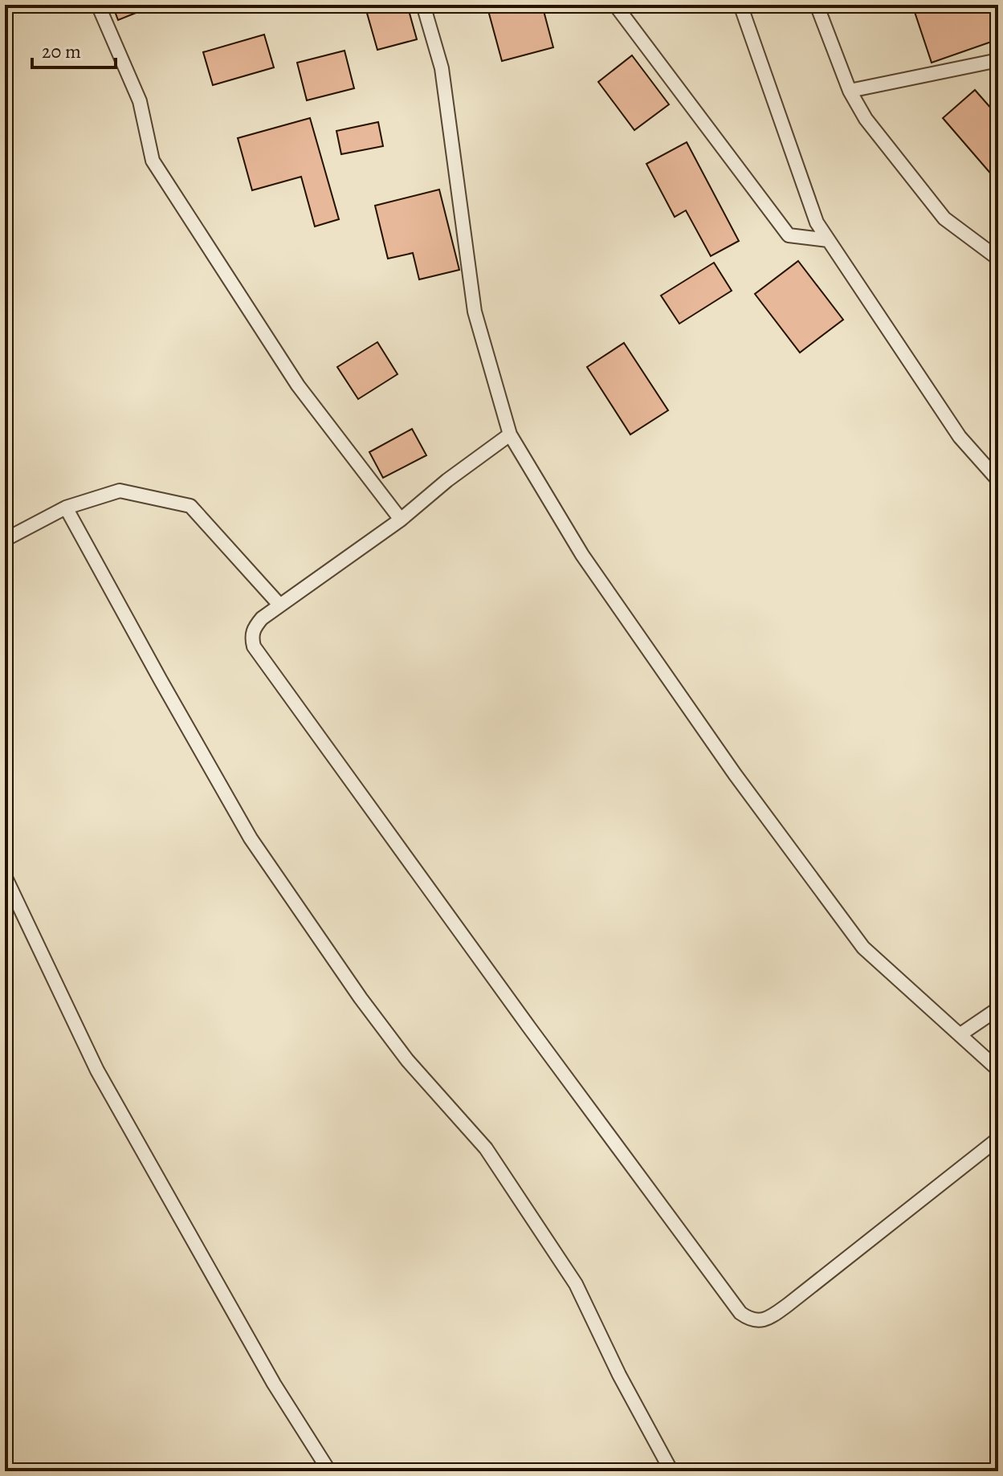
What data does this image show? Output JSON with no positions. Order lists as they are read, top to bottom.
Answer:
{
  "scale_bar": "20 m"
}
